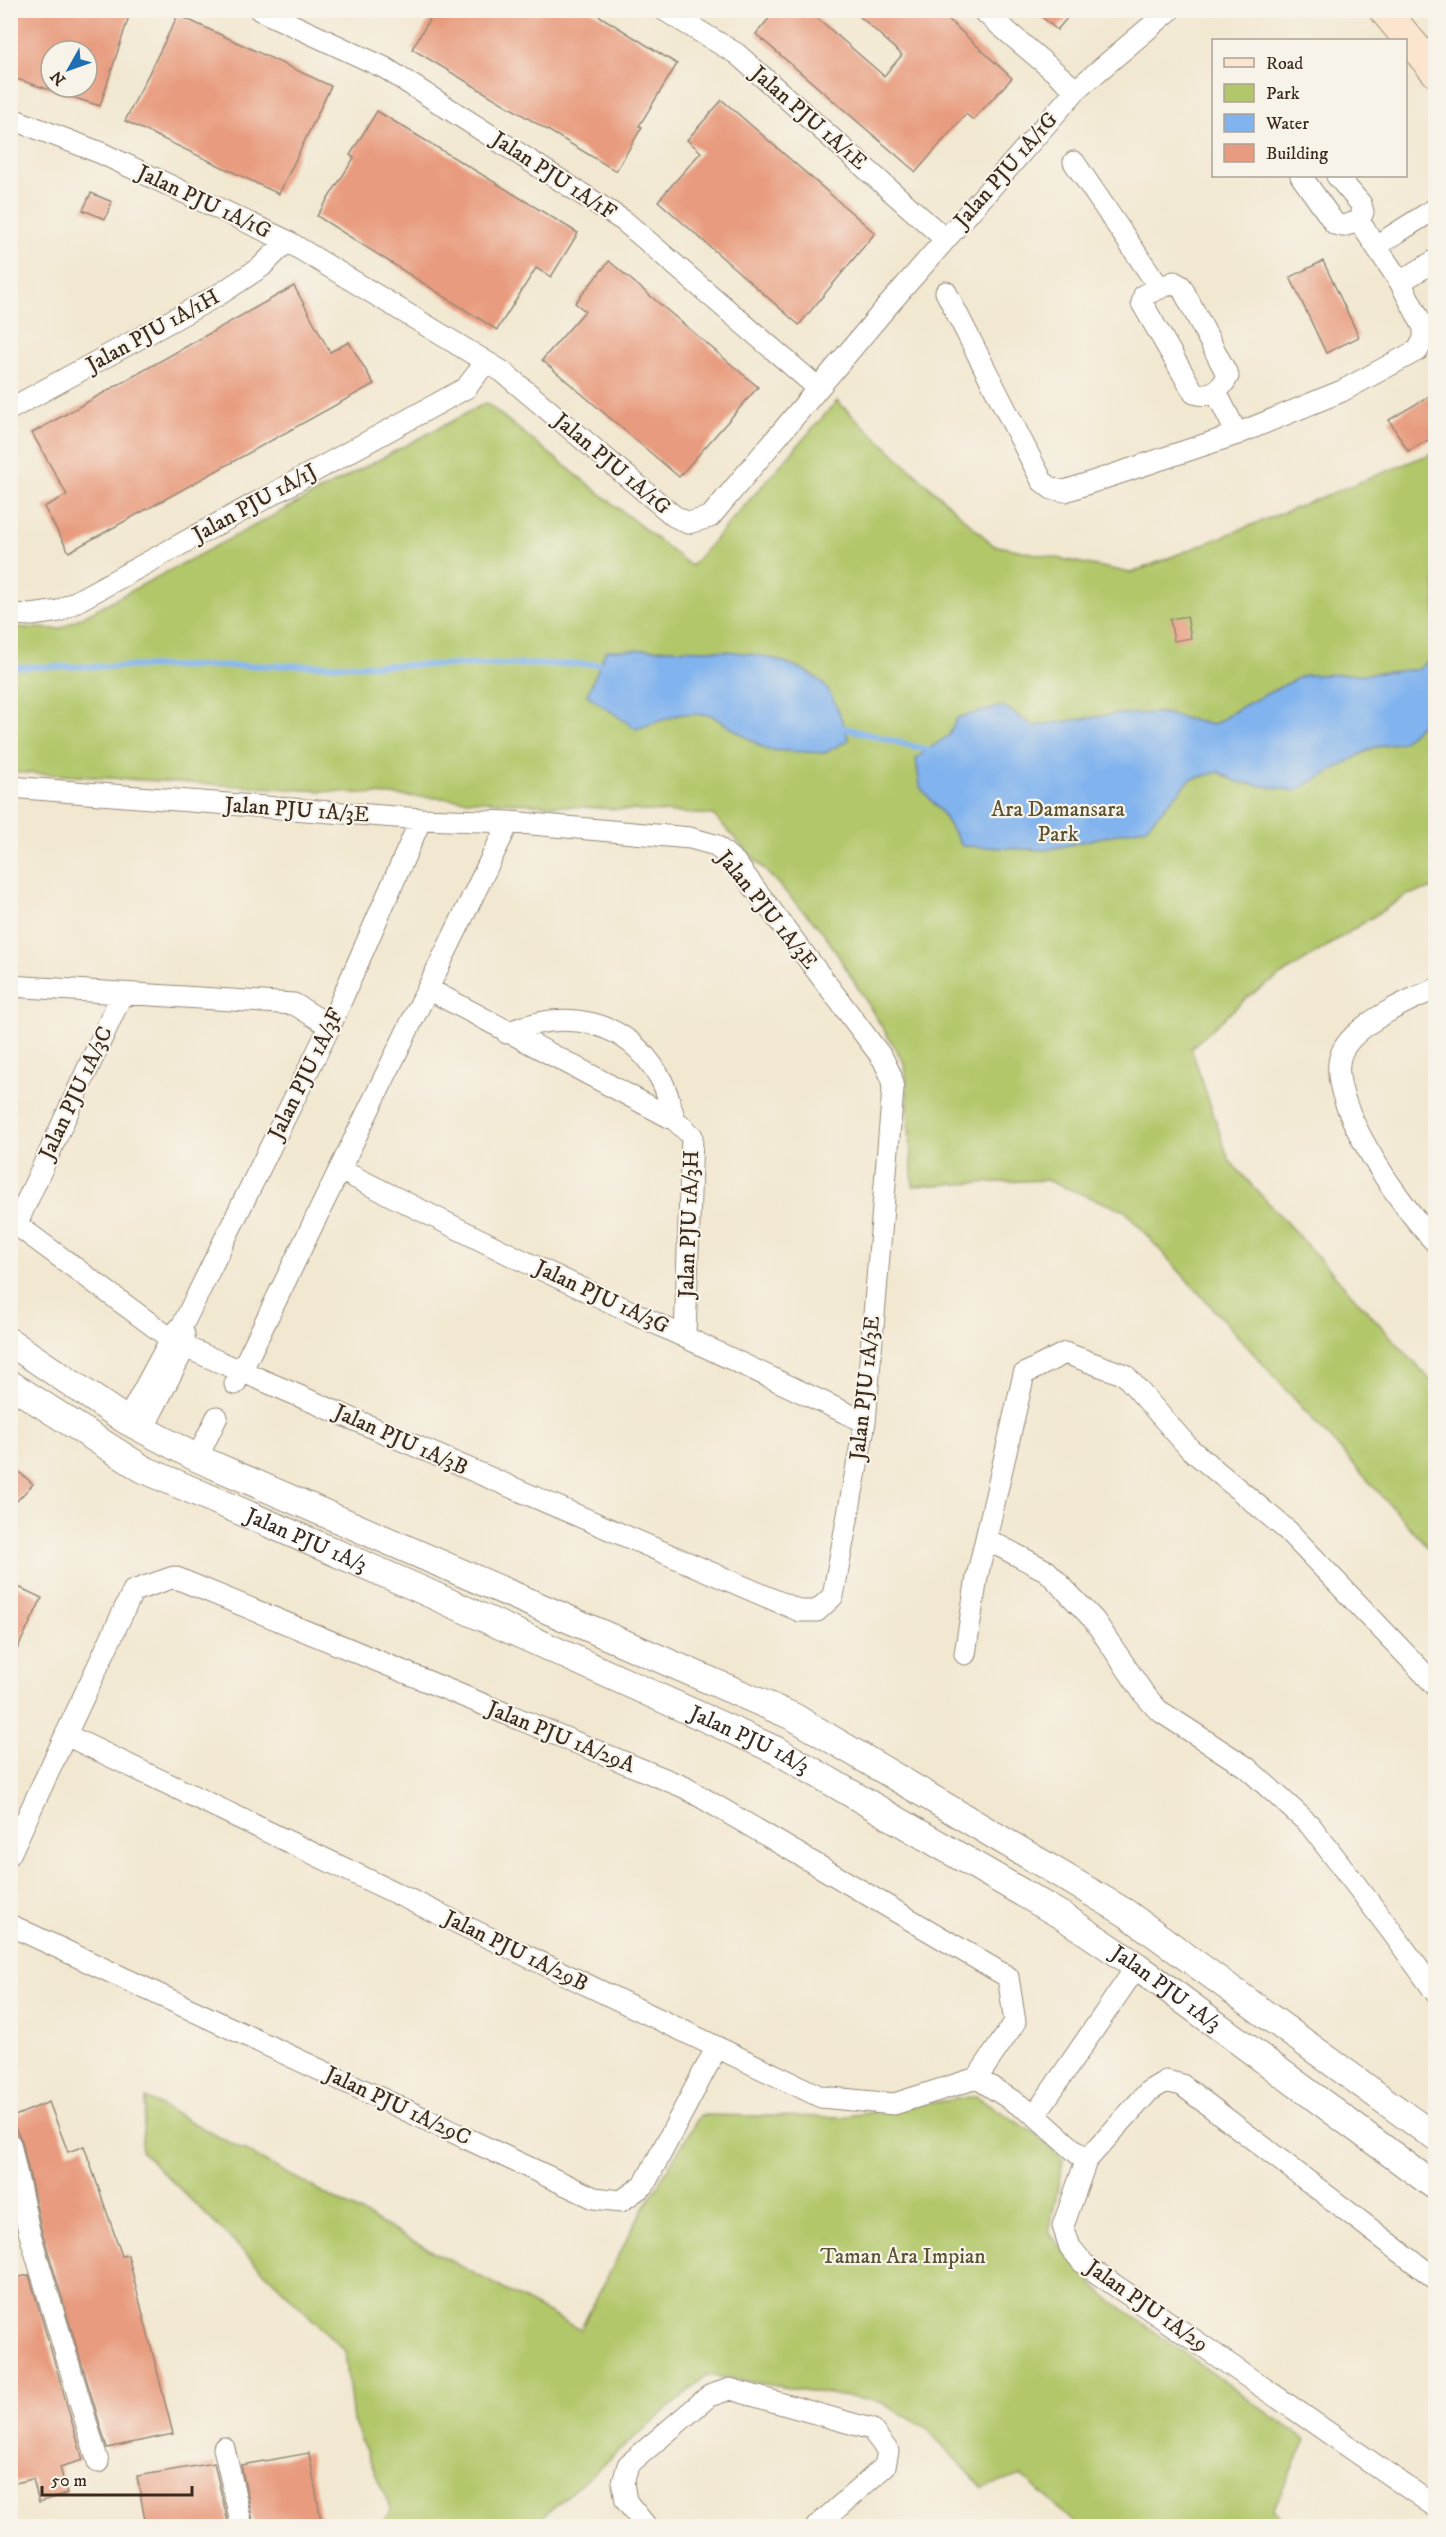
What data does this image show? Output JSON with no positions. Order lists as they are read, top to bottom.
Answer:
{
  "streets": {
    "street": [
      "Jalan PJU 1A/1E",
      "Jalan PJU 1A/1G",
      "Jalan PJU 1A/1F",
      "Jalan PJU 1A/1H",
      "Jalan PJU 1A/1J",
      "Jalan PJU 1A/3E",
      "Jalan PJU 1A/3F",
      "Jalan PJU 1A/3C",
      "Jalan PJU 1A/3H",
      "Jalan PJU 1A/3G",
      "Jalan PJU 1A/3B",
      "Jalan PJU 1A/3",
      "Jalan PJU 1A/29A",
      "Jalan PJU 1A/29B",
      "Jalan PJU 1A/29C",
      "Jalan PJU 1A/29"
    ]
  },
  "crossings": [
    ["Jalan PJU 1A/1E", "Jalan PJU 1A/1G"],
    ["Jalan PJU 1A/1G", "Jalan PJU 1A/1F"],
    ["Jalan PJU 1A/1G", "Jalan PJU 1A/1H"],
    ["Jalan PJU 1A/1G", "Jalan PJU 1A/1J"],
    ["Jalan PJU 1A/3E", "Jalan PJU 1A/3F"],
    ["Jalan PJU 1A/3E", "Jalan PJU 1A/3G"],
    ["Jalan PJU 1A/3E", "Jalan PJU 1A/3B"],
    ["Jalan PJU 1A/3F", "Jalan PJU 1A/3B"],
    ["Jalan PJU 1A/3F", "Jalan PJU 1A/3"],
    ["Jalan PJU 1A/3C", "Jalan PJU 1A/3B"],
    ["Jalan PJU 1A/3H", "Jalan PJU 1A/3G"],
    ["Jalan PJU 1A/29A", "Jalan PJU 1A/29B"],
    ["Jalan PJU 1A/29B", "Jalan PJU 1A/29C"]
  ],
  "parks": ["Ara Damansara Park", "Taman Ara Impian"],
  "legend": [
    "Road",
    "Park",
    "Water",
    "Building"
  ],
  "scale_bar": "50 m",
  "north": "bottom left"
}
